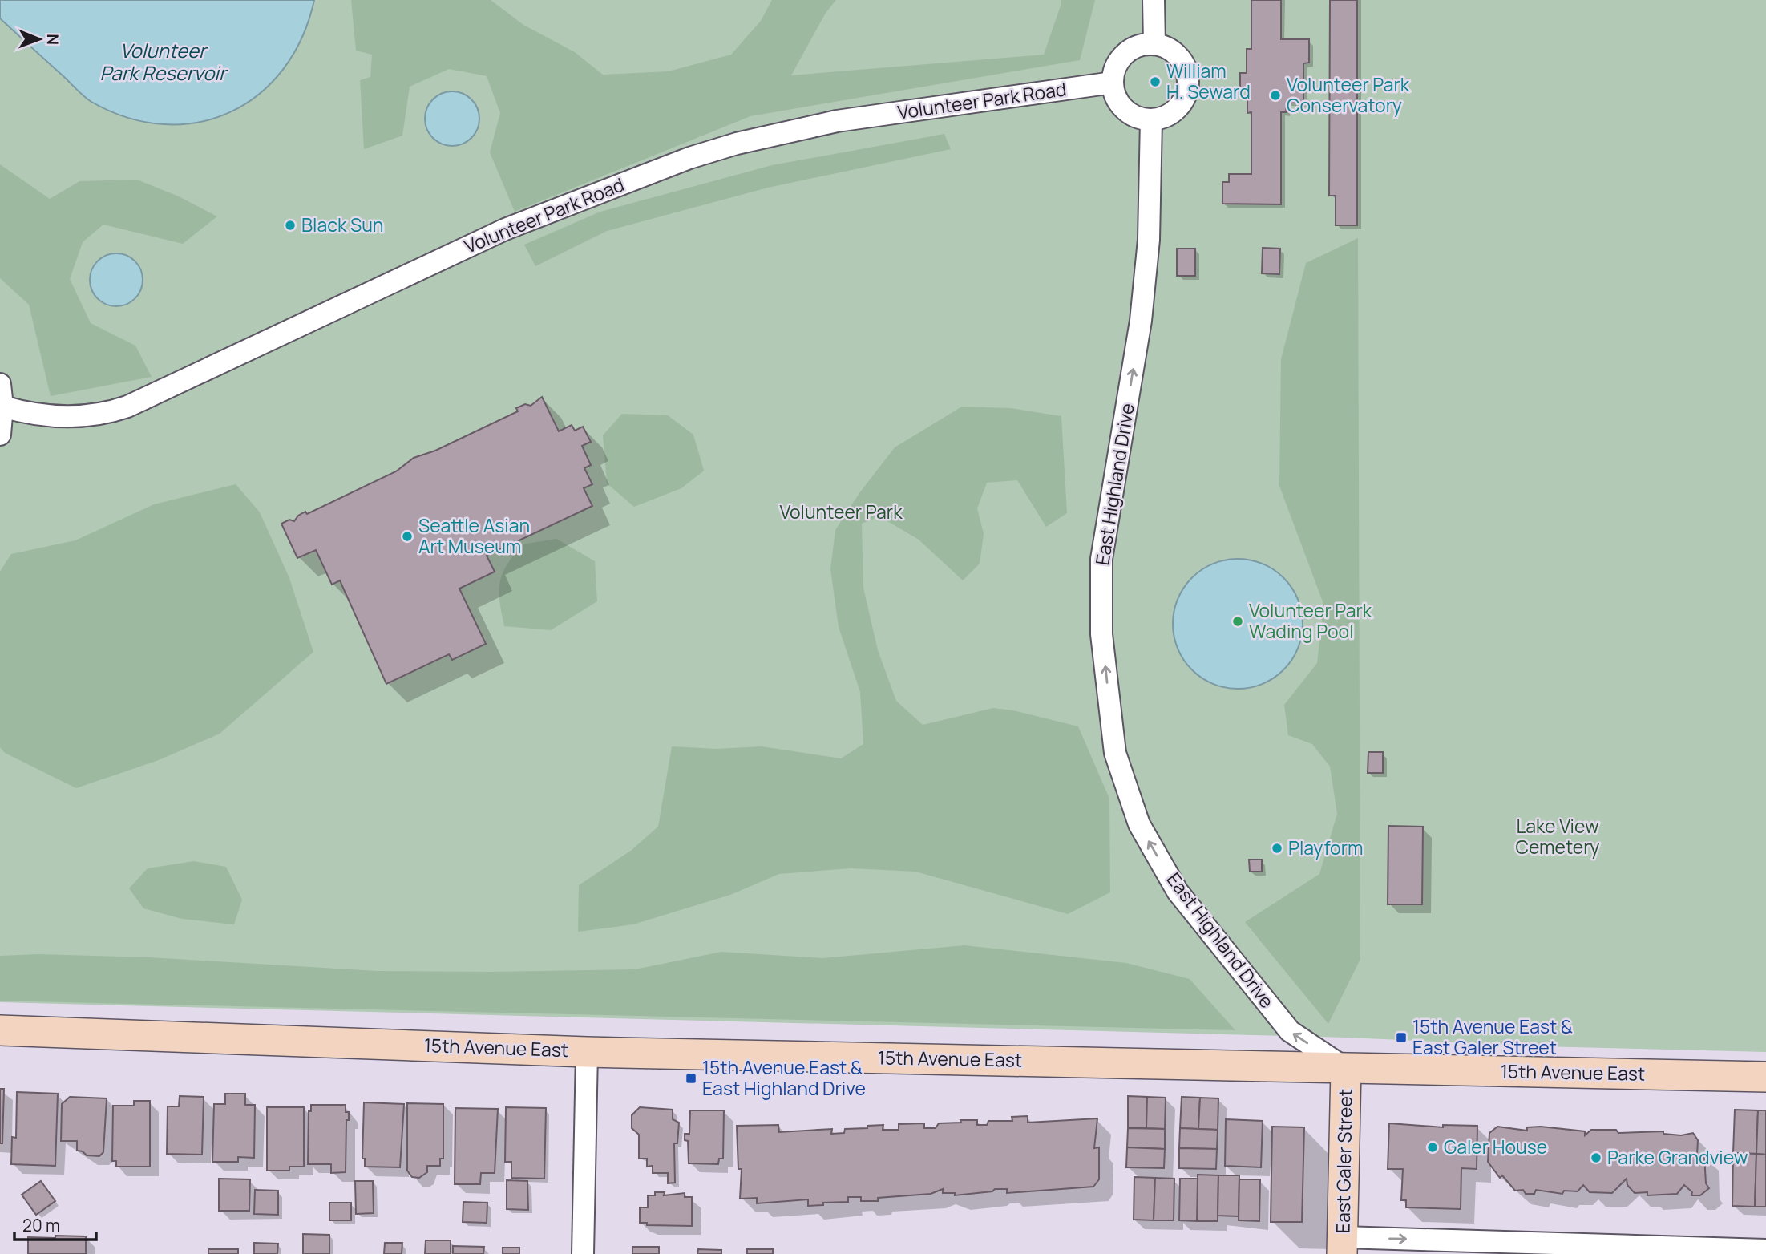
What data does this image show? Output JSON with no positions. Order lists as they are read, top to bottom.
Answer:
{
  "streets": {
    "street": [
      "Volunteer Park Road",
      "East Highland Drive",
      "15th Avenue East",
      "East Galer Street"
    ]
  },
  "crossings": [
    ["Volunteer Park Road", "East Highland Drive"],
    ["East Highland Drive", "15th Avenue East"],
    ["East Highland Drive", "East Galer Street"],
    ["15th Avenue East", "East Galer Street"]
  ],
  "one_way": ["East Highland Drive"],
  "water": ["Volunteer Park Reservoir"],
  "parks": ["Volunteer Park", "Lake View Cemetery"],
  "places": {
    "other": [
      "William H. Seward",
      "Volunteer Park Conservatory",
      "Black Sun",
      "Seattle Asian Art Museum",
      "Volunteer Park Wading Pool",
      "Playform",
      "Galer House",
      "Parke Grandview"
    ],
    "transit": ["15th Avenue East & East Galer Street", "15th Avenue East & East Highland Drive"]
  },
  "scale_bar": "20 m",
  "north": "right"
}
